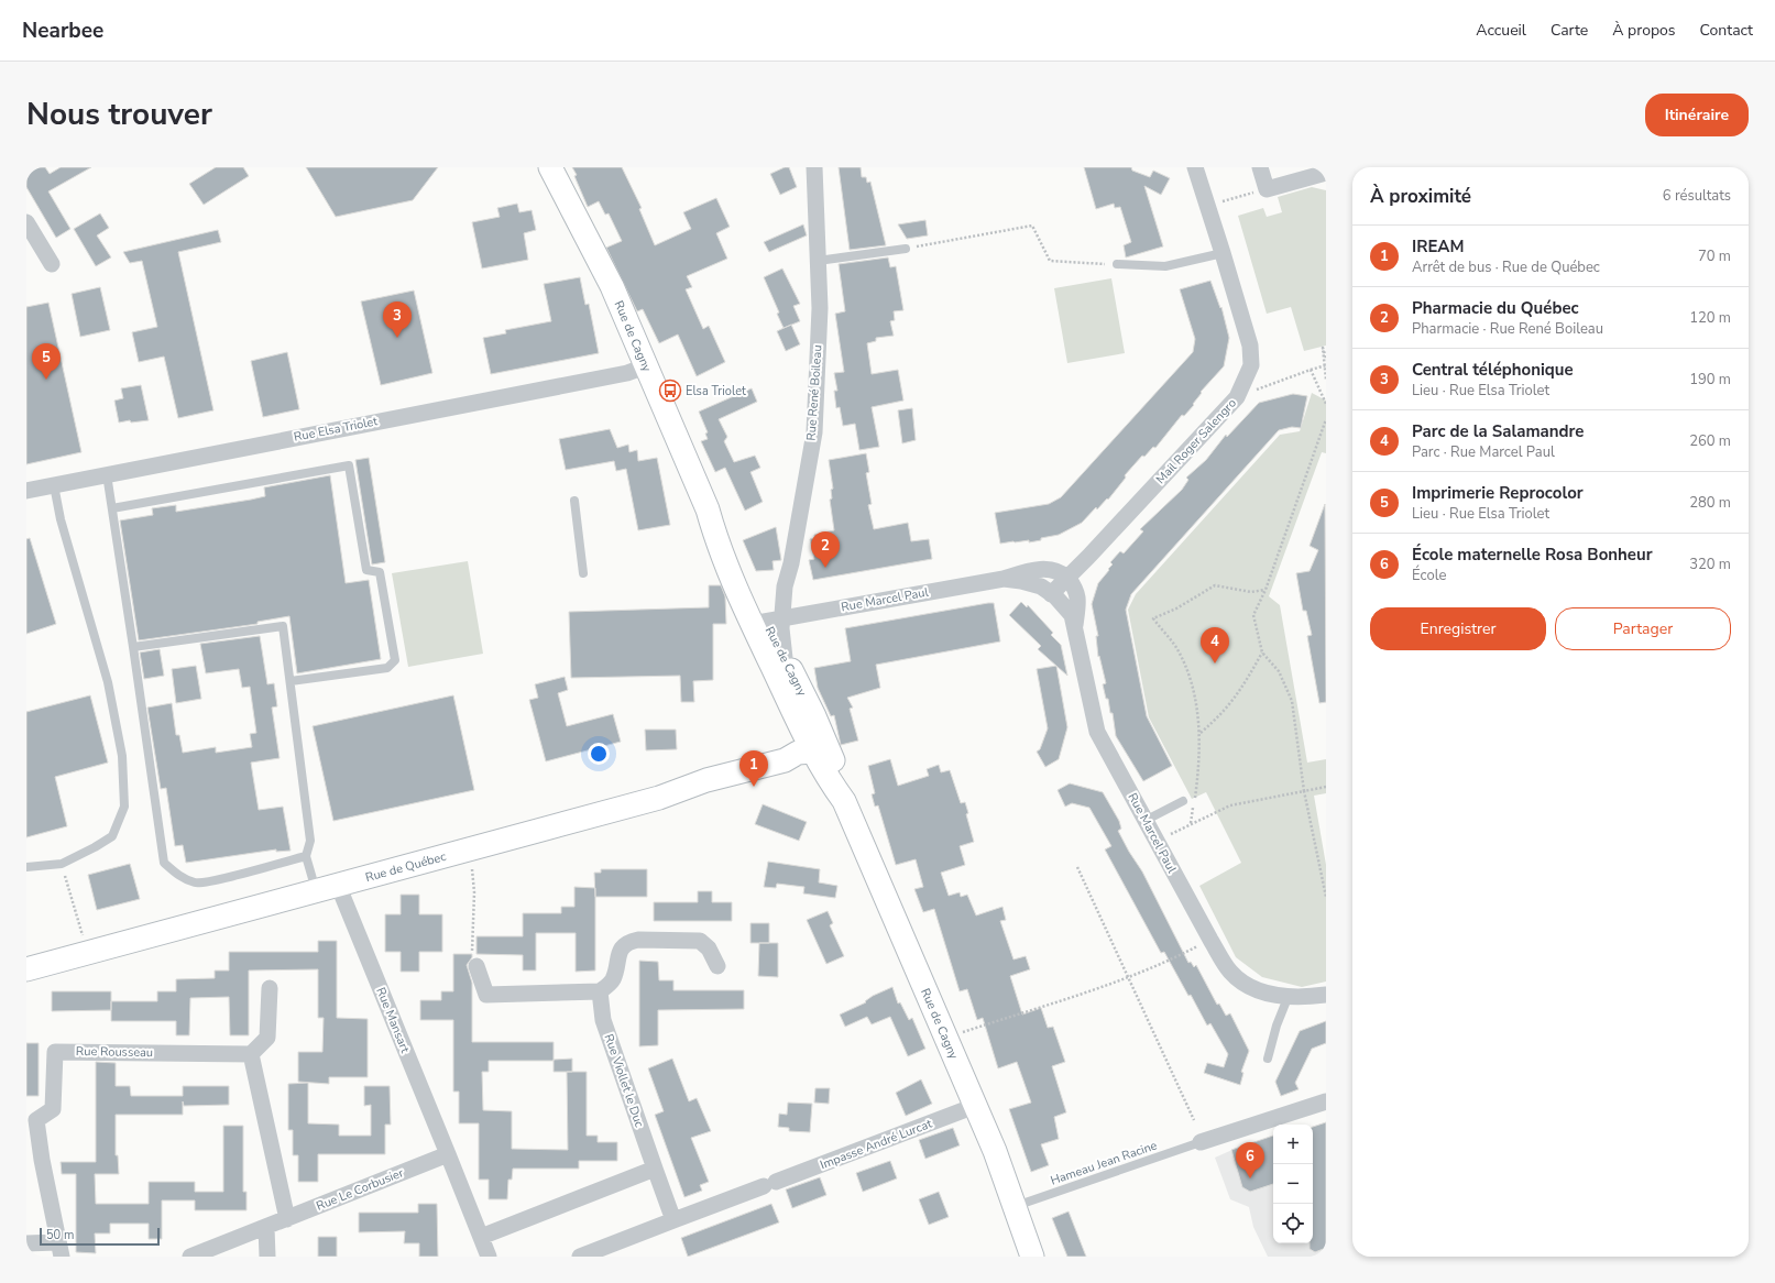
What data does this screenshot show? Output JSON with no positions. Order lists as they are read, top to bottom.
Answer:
{
  "streets": {
    "main road": ["Rue de Cagny", "Rue de Québec"],
    "street": [
      "Rue René Boileau",
      "Rue Elsa Triolet",
      "Mail Roger Salengro",
      "Rue Marcel Paul",
      "Rue Mansart",
      "Rue Rousseau",
      "Rue Viollet le Duc",
      "Impasse André Lurcat",
      "Rue Le Corbusier"
    ],
    "lane": ["Hameau Jean Racine"]
  },
  "crossings": [
    ["Rue de Cagny", "Rue René Boileau"],
    ["Rue de Cagny", "Rue Elsa Triolet"],
    ["Rue de Cagny", "Rue Marcel Paul"],
    ["Rue de Cagny", "Rue de Québec"],
    ["Rue de Cagny", "Impasse André Lurcat"],
    ["Rue de Cagny", "Hameau Jean Racine"],
    ["Rue René Boileau", "Rue Marcel Paul"],
    ["Mail Roger Salengro", "Rue Marcel Paul"],
    ["Rue de Québec", "Rue Mansart"],
    ["Rue Mansart", "Rue Le Corbusier"]
  ],
  "places": {
    "bus stop": ["Elsa Triolet"]
  },
  "scale_bar": "50 m",
  "page": {
    "header": "Nearbee",
    "nav": [
      "Accueil",
      "Carte",
      "À propos",
      "Contact"
    ],
    "title": "Nous trouver",
    "buttons": [
      "Itinéraire",
      ["Enregistrer", "Partager"]
    ],
    "heading": ["À proximité", "6 résultats"],
    "list": [
      {
        "mark": "1",
        "name": "IREAM",
        "note": "Arrêt de bus · Rue de Québec",
        "value": "70 m"
      },
      {
        "mark": "2",
        "name": "Pharmacie du Québec",
        "note": "Pharmacie · Rue René Boileau",
        "value": "120 m"
      },
      {
        "mark": "3",
        "name": "Central téléphonique",
        "note": "Lieu · Rue Elsa Triolet",
        "value": "190 m"
      },
      {
        "mark": "4",
        "name": "Parc de la Salamandre",
        "note": "Parc · Rue Marcel Paul",
        "value": "260 m"
      },
      {
        "mark": "5",
        "name": "Imprimerie Reprocolor",
        "note": "Lieu · Rue Elsa Triolet",
        "value": "280 m"
      },
      {
        "mark": "6",
        "name": "École maternelle Rosa Bonheur",
        "note": "École",
        "value": "320 m"
      }
    ],
    "pins": [
      "3",
      "5",
      "2",
      "4",
      "1",
      "6"
    ],
    "map_buttons": ["+", "−"],
    "scale": "50 m"
  }
}
